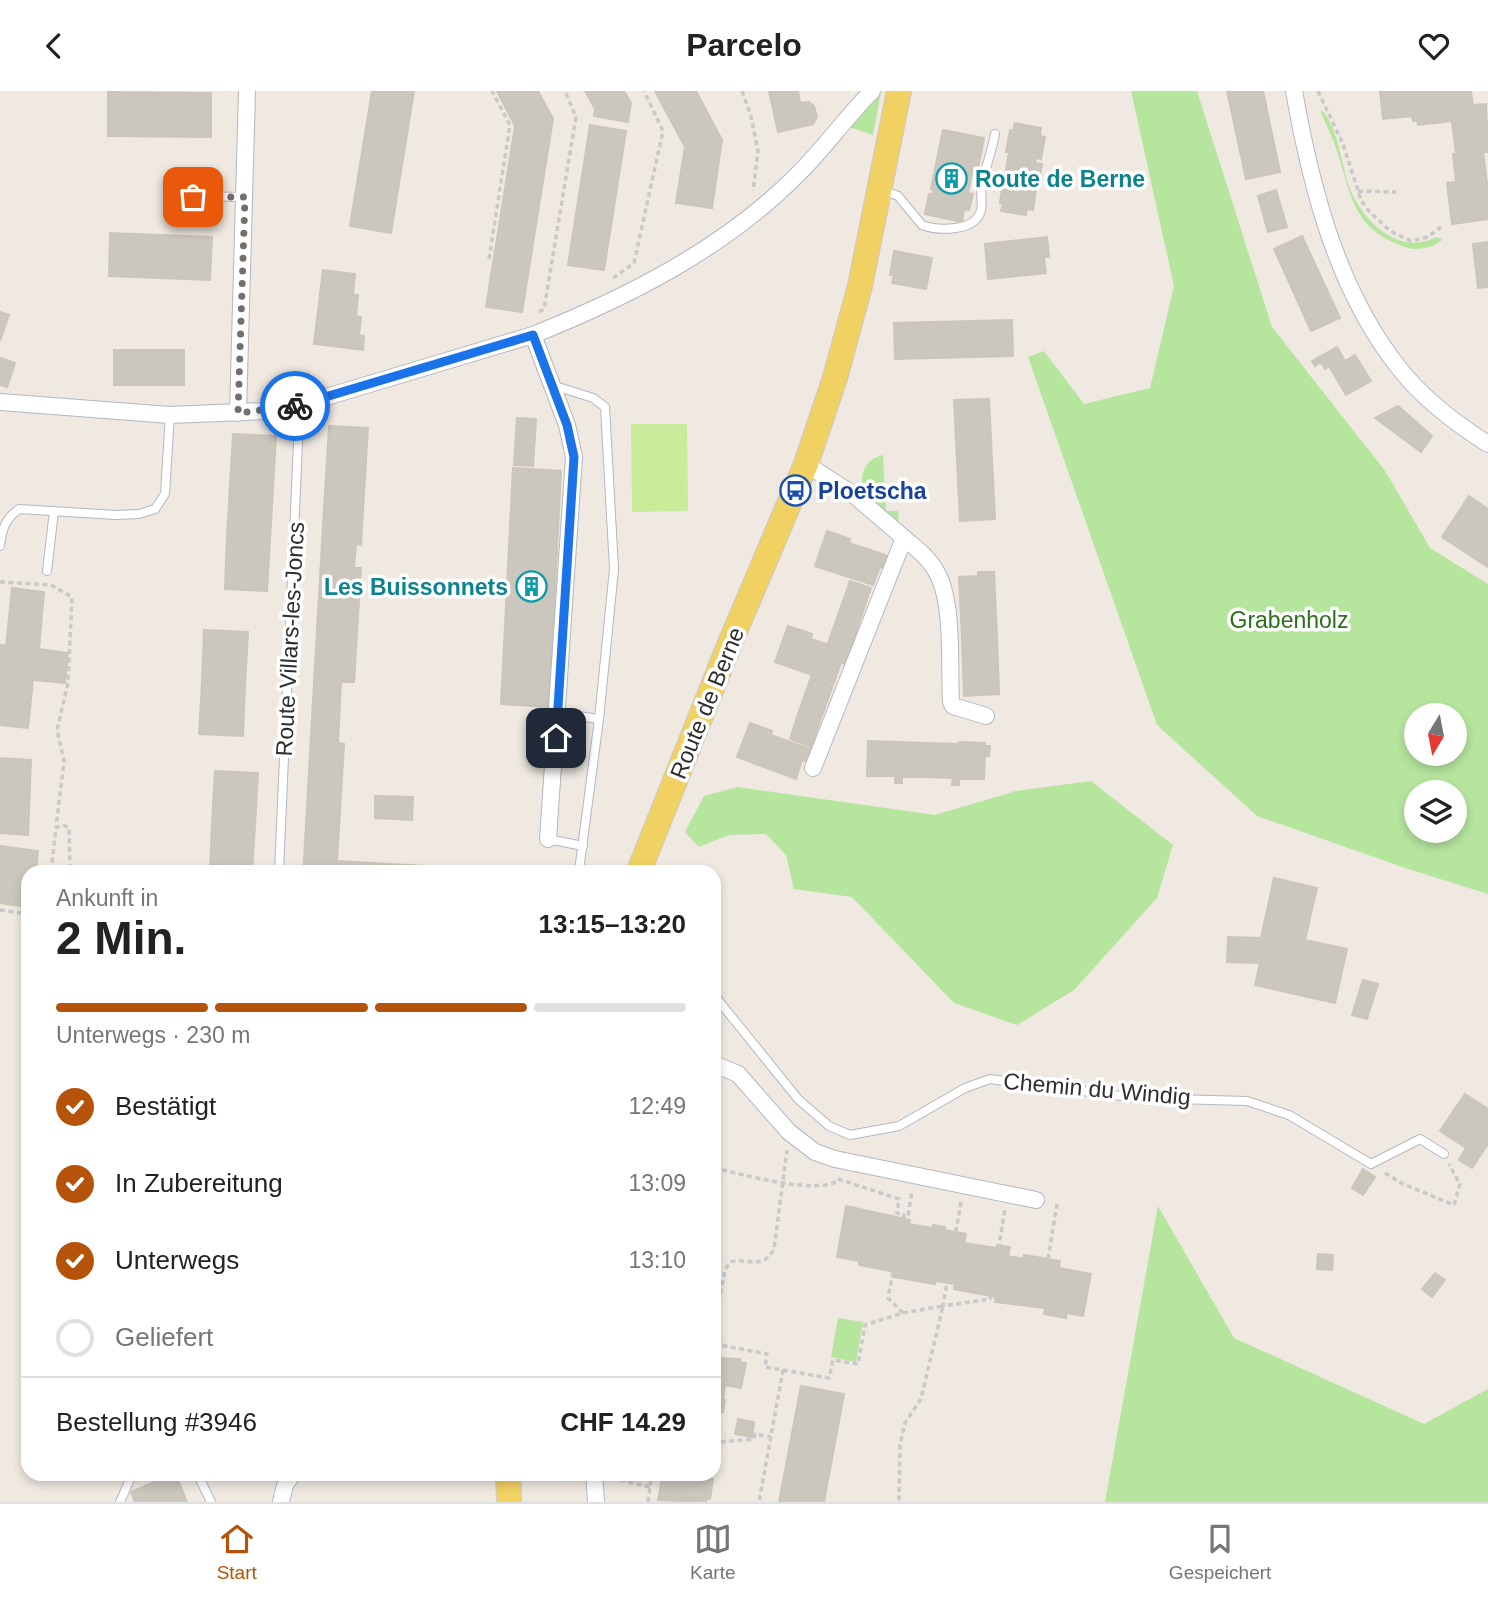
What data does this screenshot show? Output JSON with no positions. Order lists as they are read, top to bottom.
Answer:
{
  "streets": {
    "main road": ["Route de Berne"],
    "lane": ["Route Villars-les-Joncs", "Chemin du Windig"]
  },
  "parks": ["Grabenholz"],
  "places": {
    "building": ["Route de Berne", "Les Buissonnets"],
    "bus stop": ["Ploetscha"]
  },
  "north": "bottom",
  "page": {
    "header": "Parcelo",
    "heading": ["2 Min.", "Ankunft in", "13:15–13:20"],
    "panel": ["Bestellung #3946", "CHF 14.29"],
    "bar": "Unterwegs · 230 m",
    "list": [
      ["Bestätigt", "12:49"],
      ["In Zubereitung", "13:09"],
      ["Unterwegs", "13:10"],
      "Geliefert"
    ],
    "tabs": ["Start", "Karte", "Gespeichert"]
  }
}
